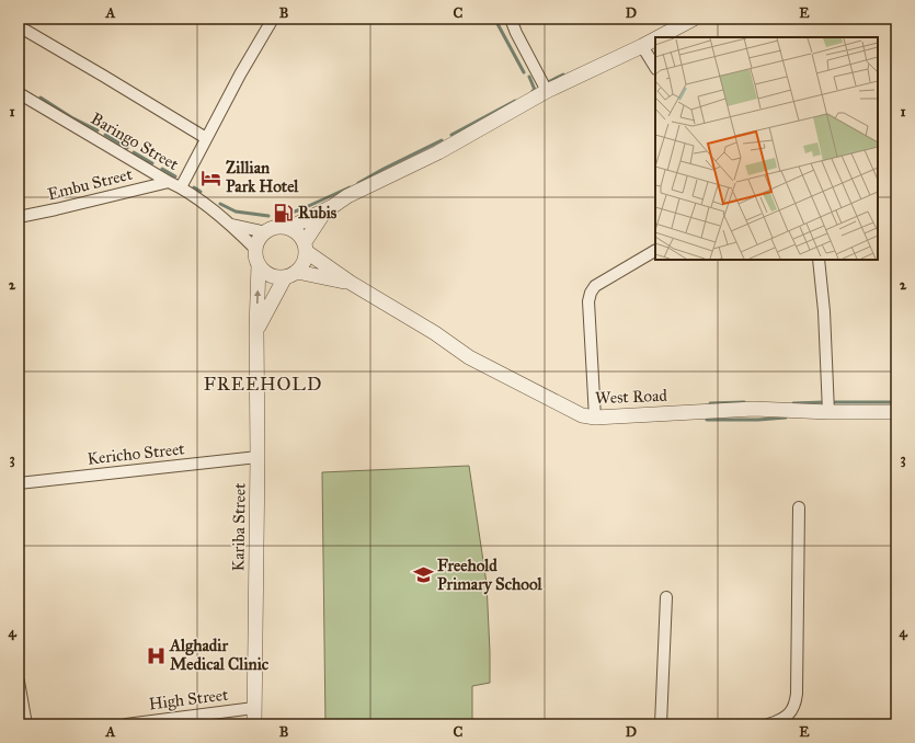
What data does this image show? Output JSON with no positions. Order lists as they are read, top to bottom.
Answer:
{
  "streets": {
    "street": [
      "Baringo Street",
      "Embu Street",
      "West Road",
      "Kericho Street",
      "Kariba Street",
      "High Street"
    ]
  },
  "crossings": [
    ["Baringo Street", "Embu Street"],
    ["Baringo Street", "West Road"],
    ["Baringo Street", "Kariba Street"],
    ["West Road", "Kariba Street"],
    ["Kericho Street", "Kariba Street"],
    ["Kariba Street", "High Street"]
  ],
  "districts": ["FREEHOLD"],
  "places": {
    "hotel": ["Zillian Park Hotel"],
    "fuel station": ["Rubis"],
    "school or university": ["Freehold Primary School"],
    "hospital": ["Alghadir Medical Clinic"]
  },
  "grid": {
    "columns": [
      "A",
      "B",
      "C",
      "D",
      "E"
    ],
    "rows": [
      "1",
      "2",
      "3",
      "4"
    ]
  }
}
